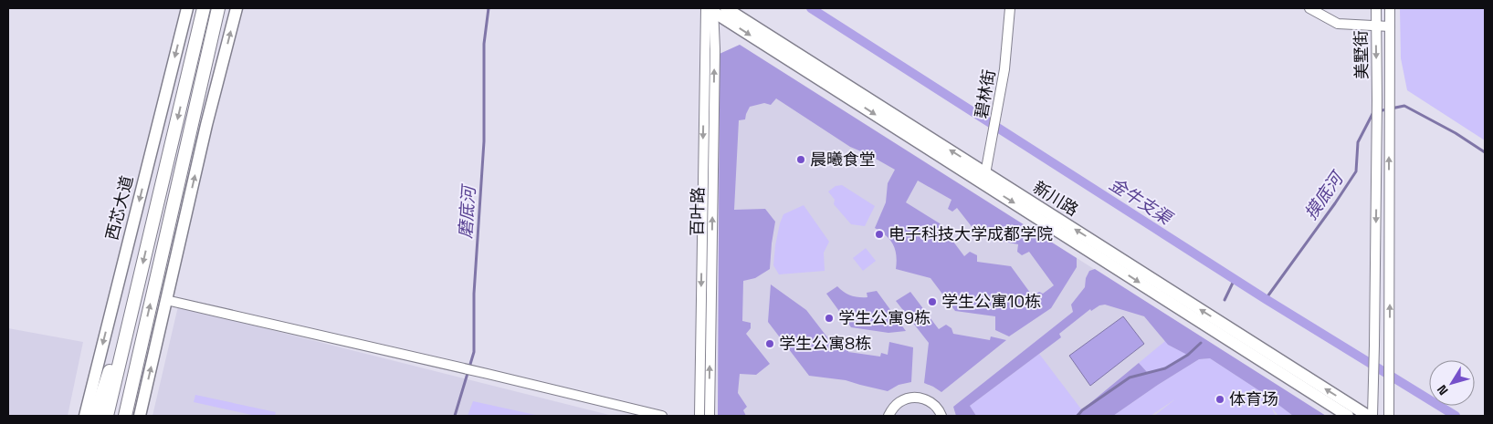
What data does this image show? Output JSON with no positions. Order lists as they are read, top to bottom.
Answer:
{
  "streets": {
    "main road": ["新川路", "西芯大道"],
    "street": ["美墅街", "碧林街", "百叶路"]
  },
  "crossings": [
    ["碧林街", "新川路"],
    ["新川路", "百叶路"]
  ],
  "water": ["摸底河", "金牛支渠", "磨底河"],
  "places": [
    "晨曦食堂",
    "电子科技大学成都学院",
    "学生公寓10栋",
    "学生公寓9栋",
    "学生公寓8栋",
    "体育场"
  ],
  "north": "bottom left"
}
